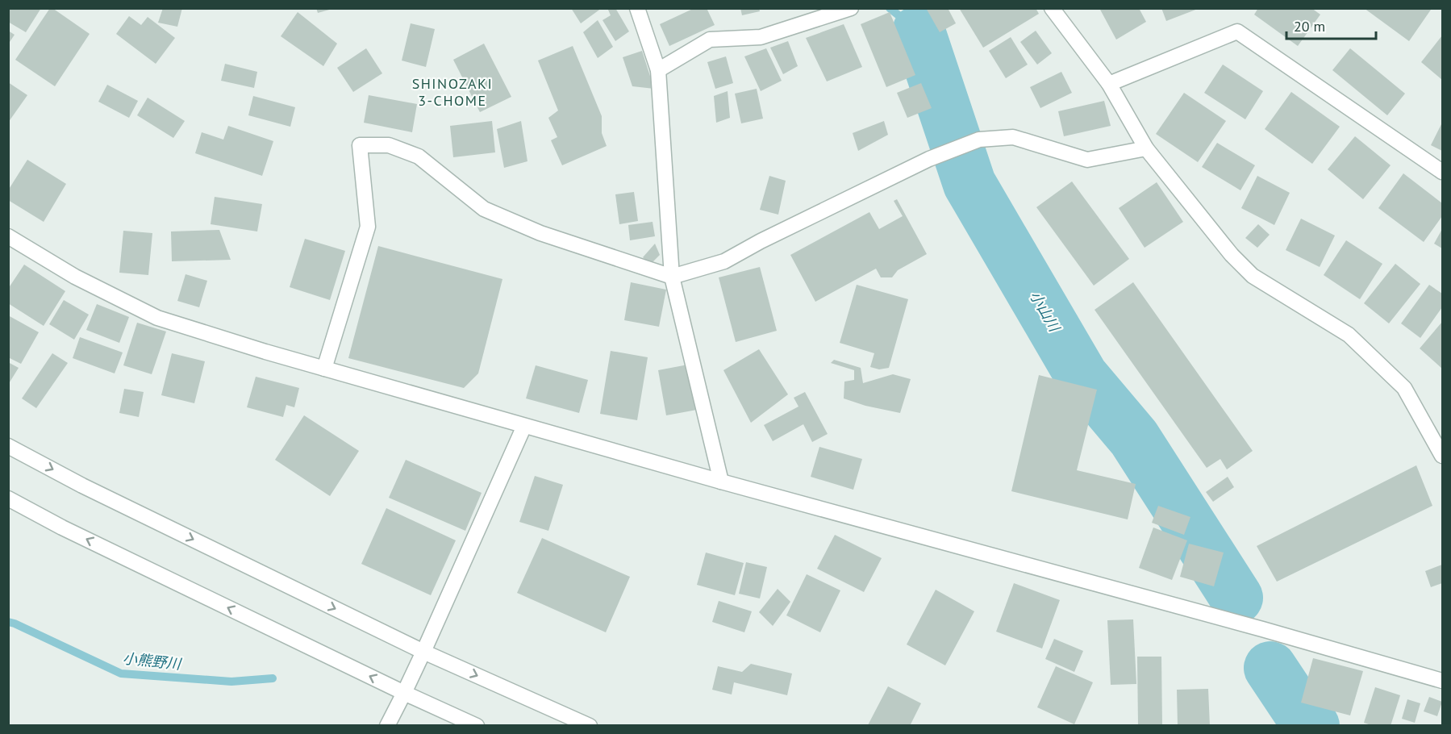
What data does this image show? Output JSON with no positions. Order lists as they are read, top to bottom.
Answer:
{
  "districts": ["SHINOZAKI 3-CHOME"],
  "water": ["小山川", "小熊野川"],
  "scale_bar": "20 m"
}
